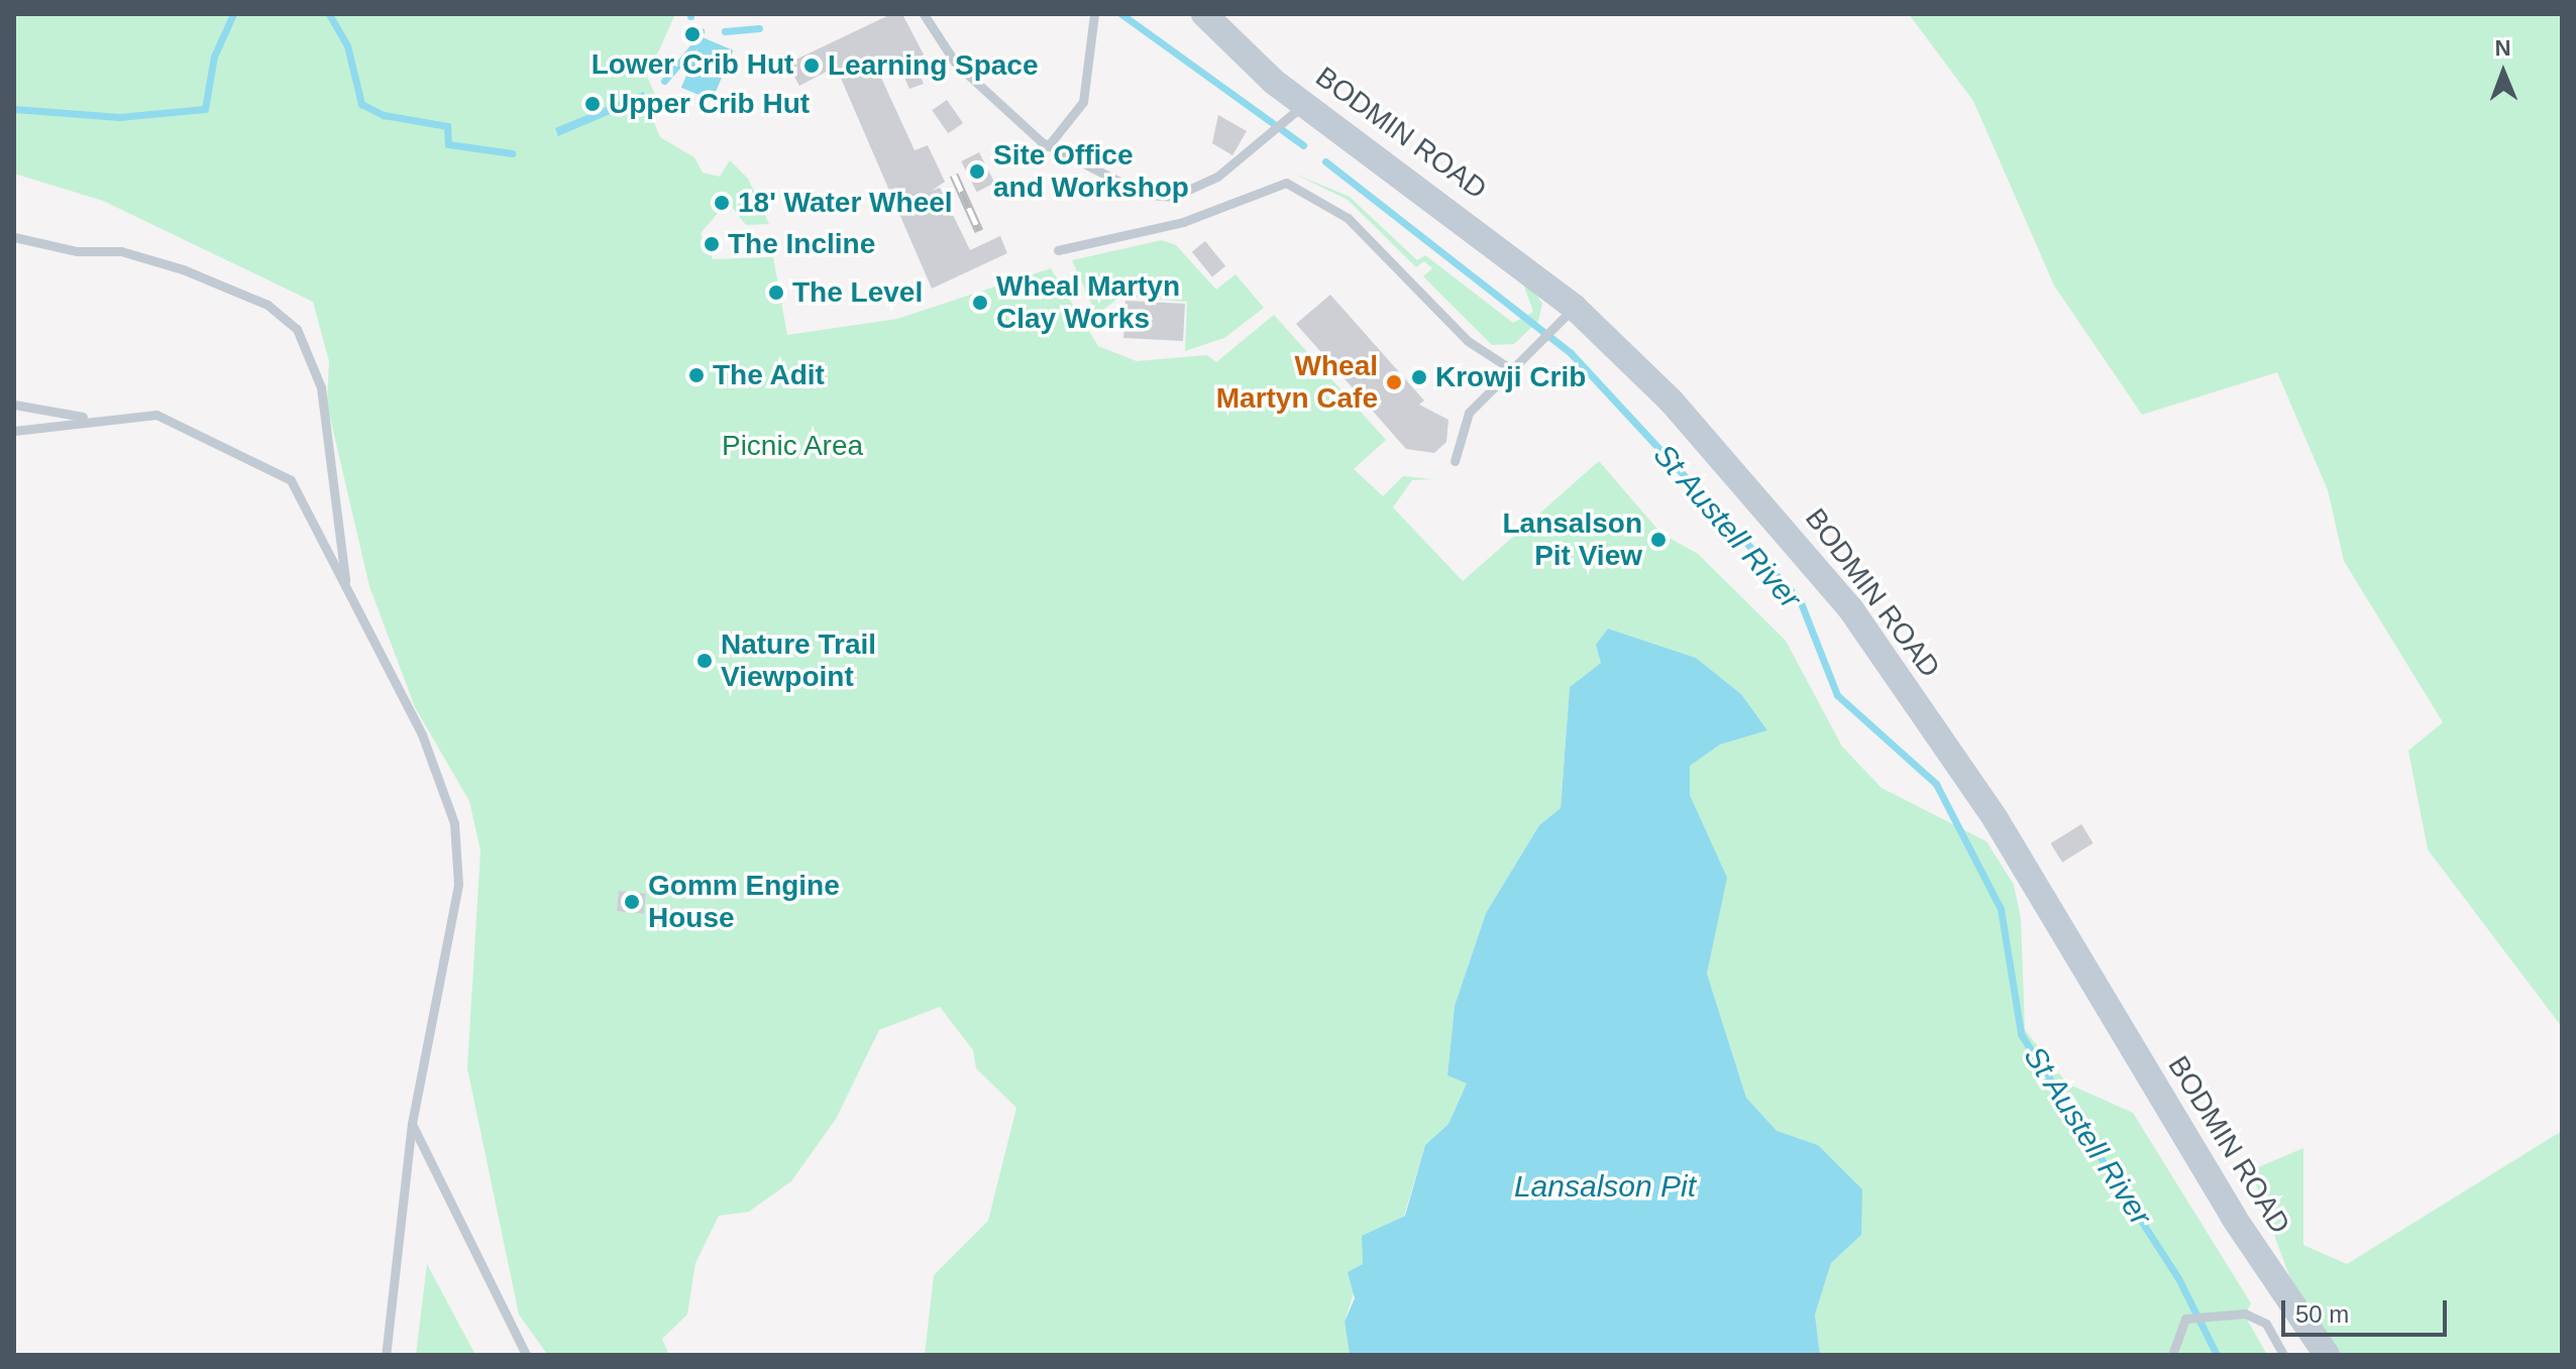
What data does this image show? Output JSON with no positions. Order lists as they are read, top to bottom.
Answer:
{
  "streets": {
    "main road": ["BODMIN ROAD"]
  },
  "water": ["St Austell River", "Lansalson Pit"],
  "parks": ["Picnic Area"],
  "places": [
    "Lower Crib Hut",
    "Learning Space",
    "Upper Crib Hut",
    "Site Office and Workshop",
    "18' Water Wheel",
    "The Incline",
    "The Level",
    "Wheal Martyn Clay Works",
    "The Adit",
    "Krowji Crib",
    "Wheal Martyn Cafe",
    "Lansalson Pit View",
    "Nature Trail Viewpoint",
    "Gomm Engine House"
  ],
  "scale_bar": "50 m",
  "north": "top"
}
